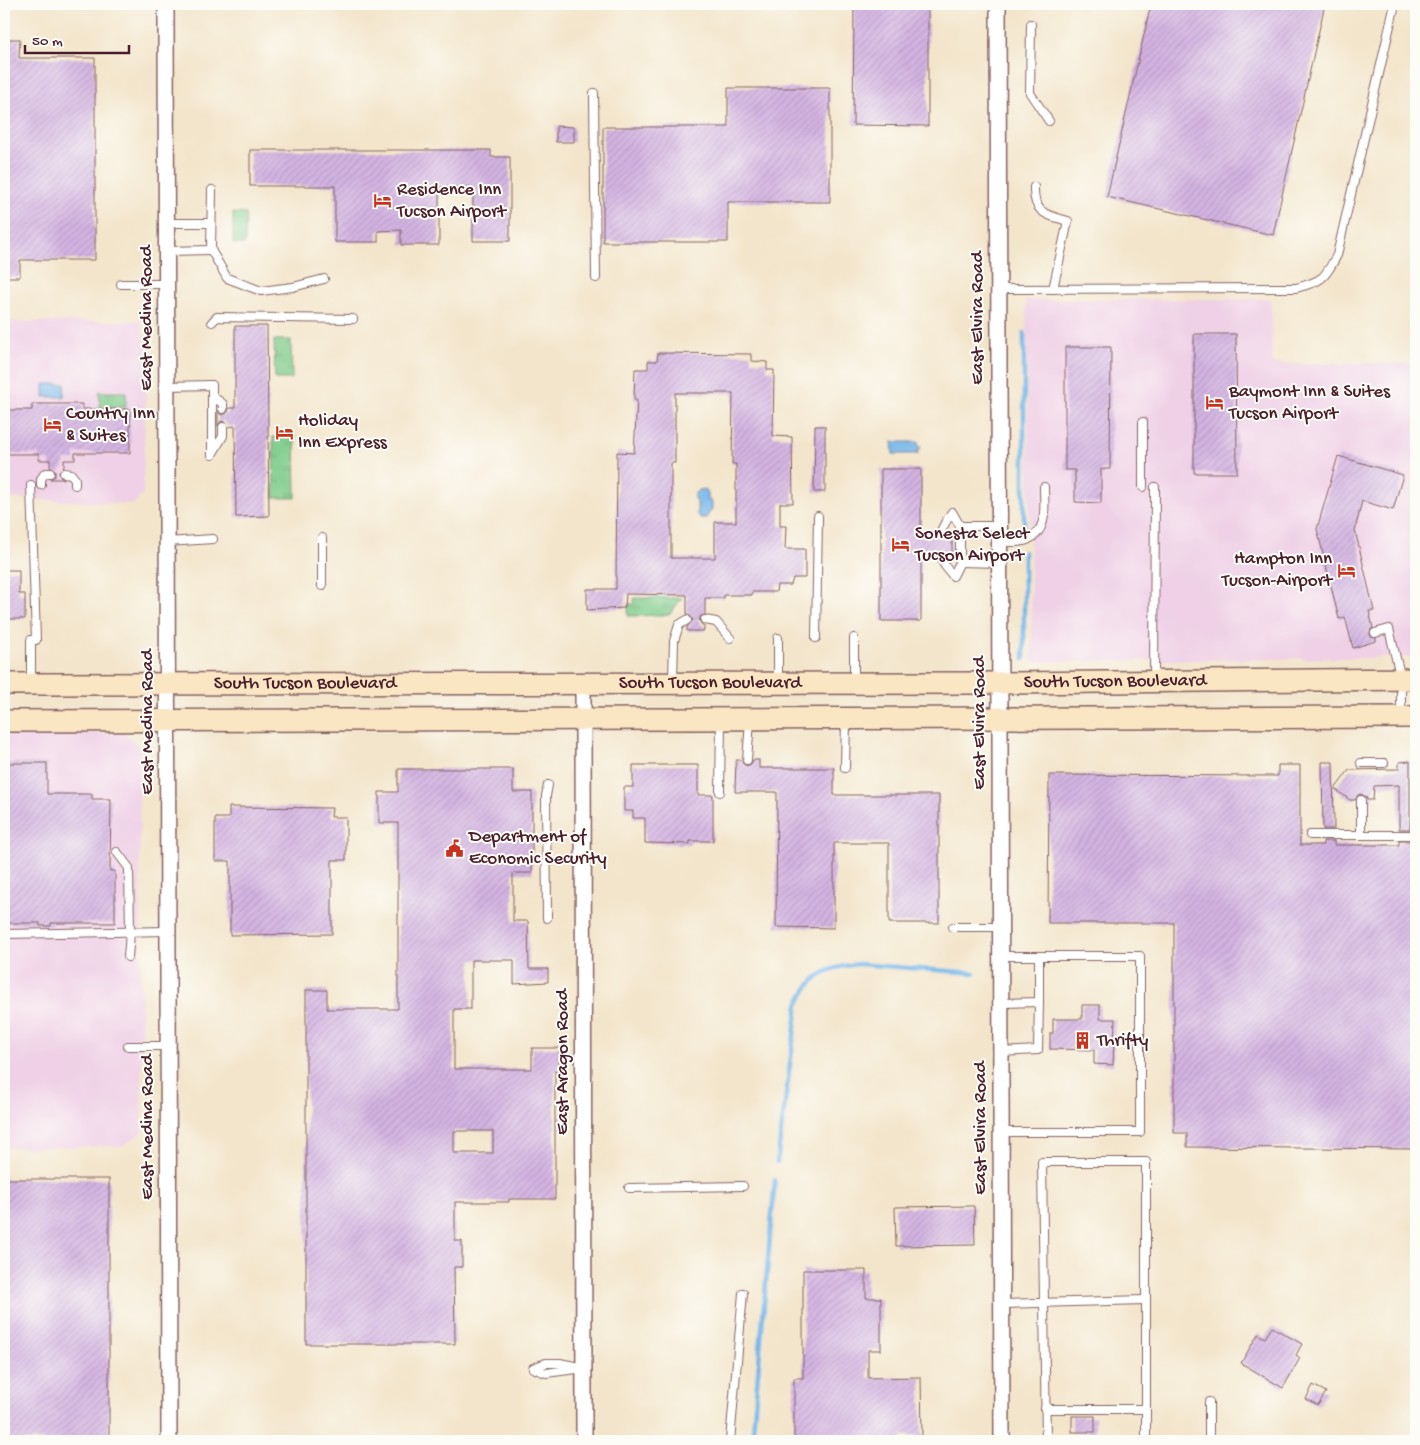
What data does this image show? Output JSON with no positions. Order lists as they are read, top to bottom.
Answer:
{
  "streets": {
    "main road": ["South Tucson Boulevard"],
    "street": ["East Medina Road", "East Elvira Road", "East Aragon Road"]
  },
  "crossings": [
    ["East Medina Road", "South Tucson Boulevard"],
    ["East Elvira Road", "South Tucson Boulevard"],
    ["South Tucson Boulevard", "East Aragon Road"]
  ],
  "places": {
    "hotel": [
      "Residence Inn Tucson Airport",
      "Baymont Inn & Suites Tucson Airport",
      "Country Inn & Suites",
      "Holiday Inn Express",
      "Sonesta Select Tucson Airport",
      "Hampton Inn Tucson-Airport"
    ],
    "public building": ["Department of Economic Security"],
    "building": ["Thrifty"]
  },
  "scale_bar": "50 m"
}
